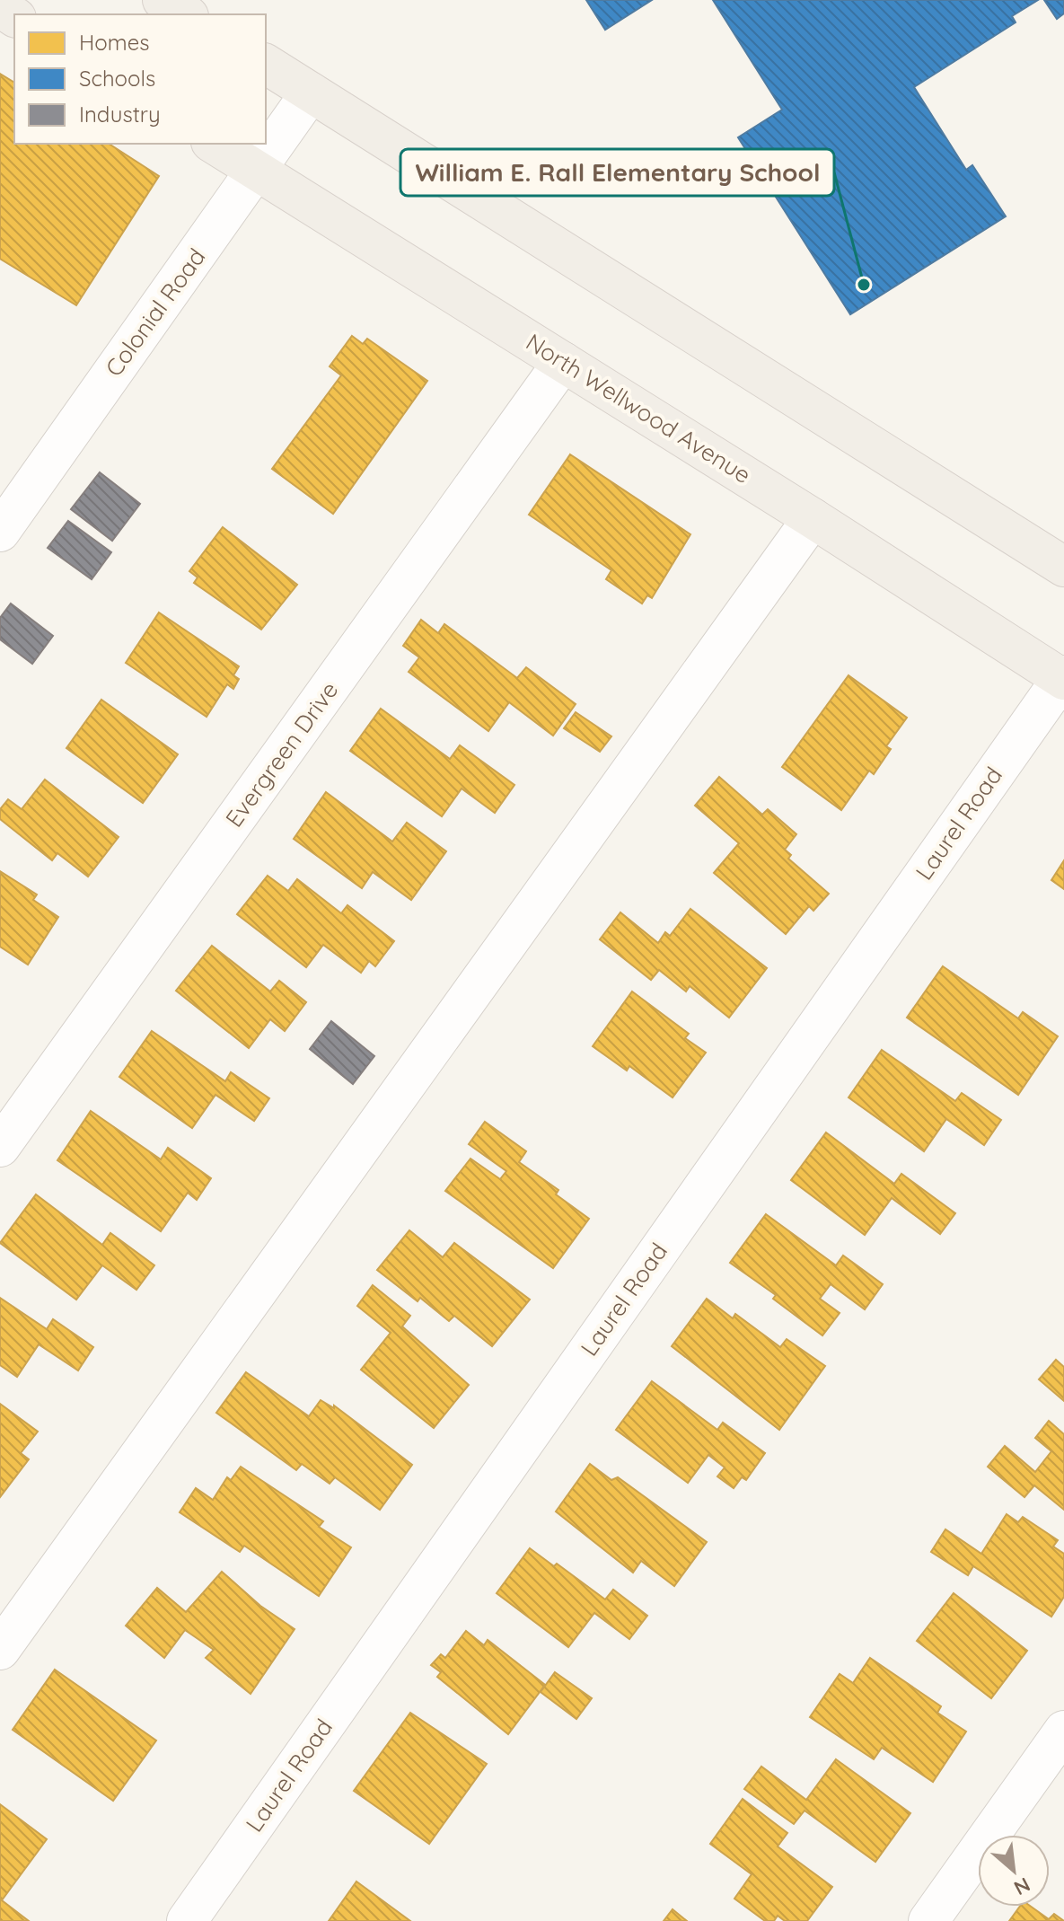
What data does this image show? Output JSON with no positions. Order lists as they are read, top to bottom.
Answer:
{
  "streets": {
    "main road": ["North Wellwood Avenue"],
    "street": ["Colonial Road", "Evergreen Drive", "Laurel Road"]
  },
  "crossings": [
    ["Colonial Road", "North Wellwood Avenue"],
    ["North Wellwood Avenue", "Evergreen Drive"],
    ["North Wellwood Avenue", "Laurel Road"]
  ],
  "places": ["William E. Rall Elementary School"],
  "legend": ["Homes", "Schools", "Industry"],
  "north": "bottom right"
}
